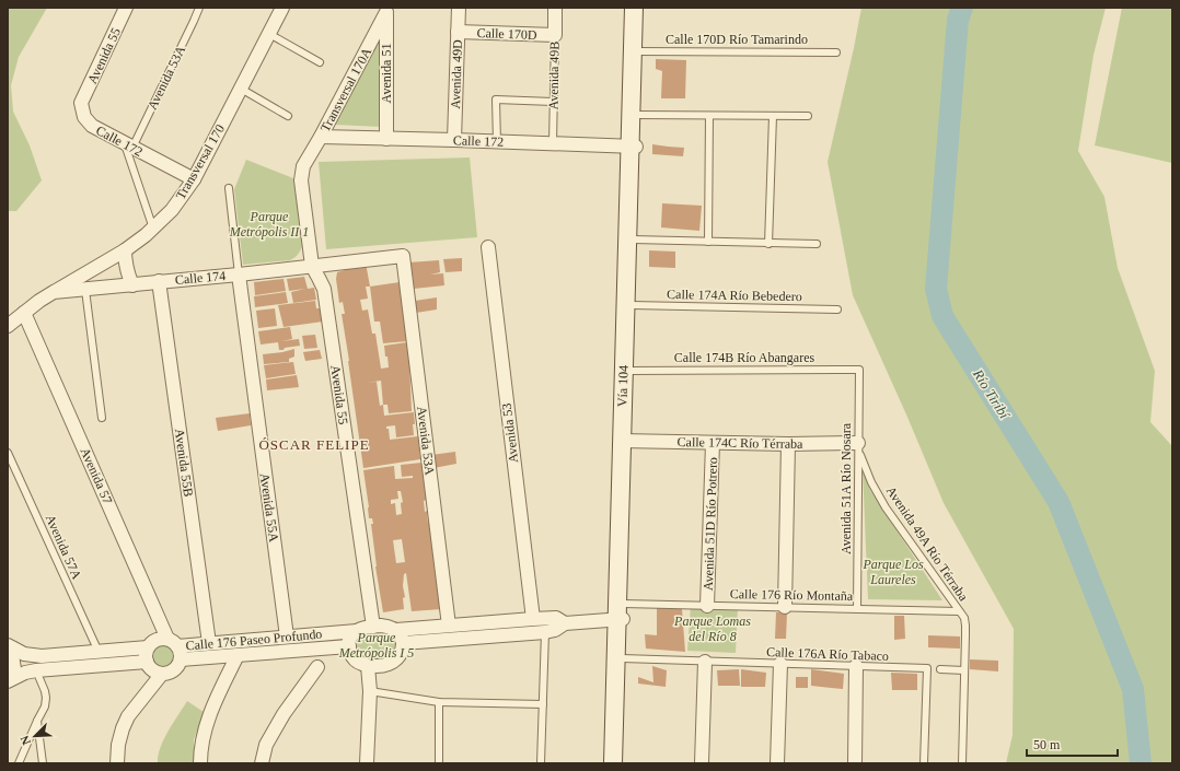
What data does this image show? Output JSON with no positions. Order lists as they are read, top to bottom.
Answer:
{
  "streets": {
    "main road": ["Vía 104"],
    "street": [
      "Calle 170D",
      "Avenida 55",
      "Avenida 51",
      "Avenida 49D",
      "Avenida 49B",
      "Avenida 53A",
      "Transversal 170A",
      "Calle 172",
      "Transversal 170",
      "Calle 174",
      "Avenida 53",
      "Calle 174C Río Térraba",
      "Avenida 55B",
      "Avenida 57",
      "Avenida 55A",
      "Avenida 51D Río Potrero",
      "Calle 176 Paseo Profundo"
    ],
    "lane": [
      "Calle 170D Río Tamarindo",
      "Calle 174A Río Bebedero",
      "Calle 174B Río Abangares",
      "Avenida 51A Río Nosara",
      "Avenida 49A Río Térraba",
      "Avenida 57A",
      "Calle 176 Río Montaña",
      "Calle 176A Río Tabaco"
    ]
  },
  "crossings": [
    ["Calle 170D", "Avenida 49D"],
    ["Calle 170D", "Avenida 49B"],
    ["Calle 170D Río Tamarindo", "Vía 104"],
    ["Avenida 55", "Transversal 170A"],
    ["Avenida 55", "Calle 172"],
    ["Avenida 55", "Calle 174"],
    ["Avenida 55", "Calle 176 Paseo Profundo"],
    ["Avenida 51", "Transversal 170A"],
    ["Avenida 51", "Calle 172"],
    ["Avenida 49D", "Calle 172"],
    ["Avenida 49B", "Calle 172"],
    ["Avenida 53A", "Calle 172"],
    ["Avenida 53A", "Calle 174"],
    ["Transversal 170A", "Calle 172"],
    ["Calle 172", "Transversal 170"],
    ["Calle 172", "Vía 104"],
    ["Transversal 170", "Calle 174"],
    ["Calle 174", "Avenida 55B"],
    ["Calle 174", "Avenida 55A"],
    ["Calle 174A Río Bebedero", "Vía 104"],
    ["Calle 174B Río Abangares", "Vía 104"],
    ["Calle 174B Río Abangares", "Avenida 51A Río Nosara"],
    ["Vía 104", "Calle 174C Río Térraba"],
    ["Vía 104", "Calle 176 Río Montaña"],
    ["Vía 104", "Calle 176A Río Tabaco"],
    ["Calle 174C Río Térraba", "Avenida 51A Río Nosara"],
    ["Calle 174C Río Térraba", "Avenida 51D Río Potrero"],
    ["Calle 174C Río Térraba", "Avenida 49A Río Térraba"],
    ["Avenida 55B", "Calle 176 Paseo Profundo"],
    ["Avenida 57", "Calle 176 Paseo Profundo"],
    ["Avenida 51A Río Nosara", "Avenida 49A Río Térraba"],
    ["Avenida 51A Río Nosara", "Calle 176 Río Montaña"],
    ["Avenida 55A", "Calle 176 Paseo Profundo"],
    ["Avenida 51D Río Potrero", "Calle 176 Río Montaña"],
    ["Avenida 49A Río Térraba", "Calle 176 Río Montaña"]
  ],
  "districts": ["ÓSCAR FELIPE"],
  "water": ["Río Tiribí"],
  "parks": [
    "Parque Metrópolis II 1",
    "Parque Los Laureles",
    "Parque Lomas del Río 8",
    "Parque Metrópolis I 5"
  ],
  "scale_bar": "50 m",
  "north": "bottom left"
}
